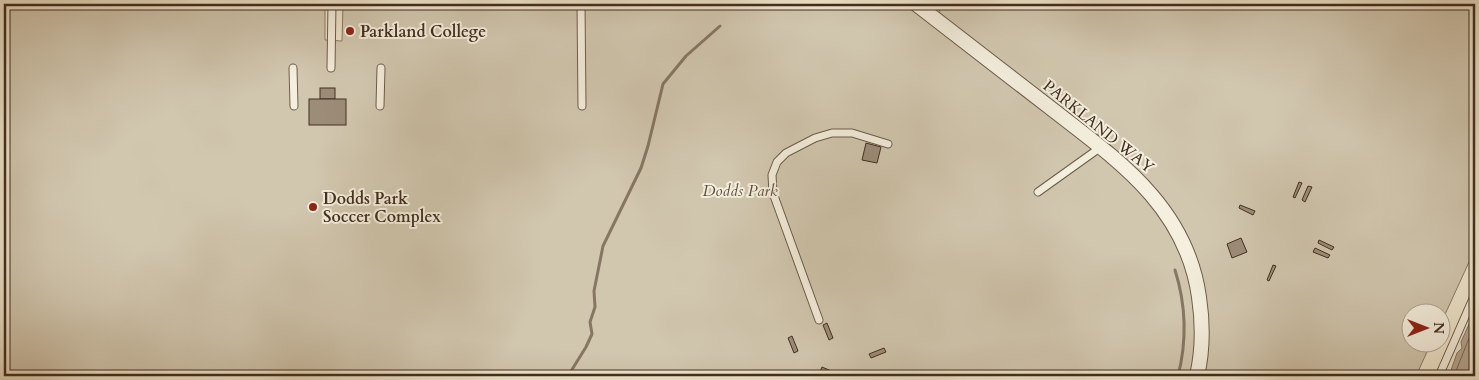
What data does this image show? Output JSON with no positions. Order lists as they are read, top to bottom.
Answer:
{
  "streets": {
    "street": ["PARKLAND WAY"]
  },
  "parks": ["Dodds Park"],
  "places": ["Parkland College", "Dodds Park Soccer Complex"],
  "north": "right"
}
